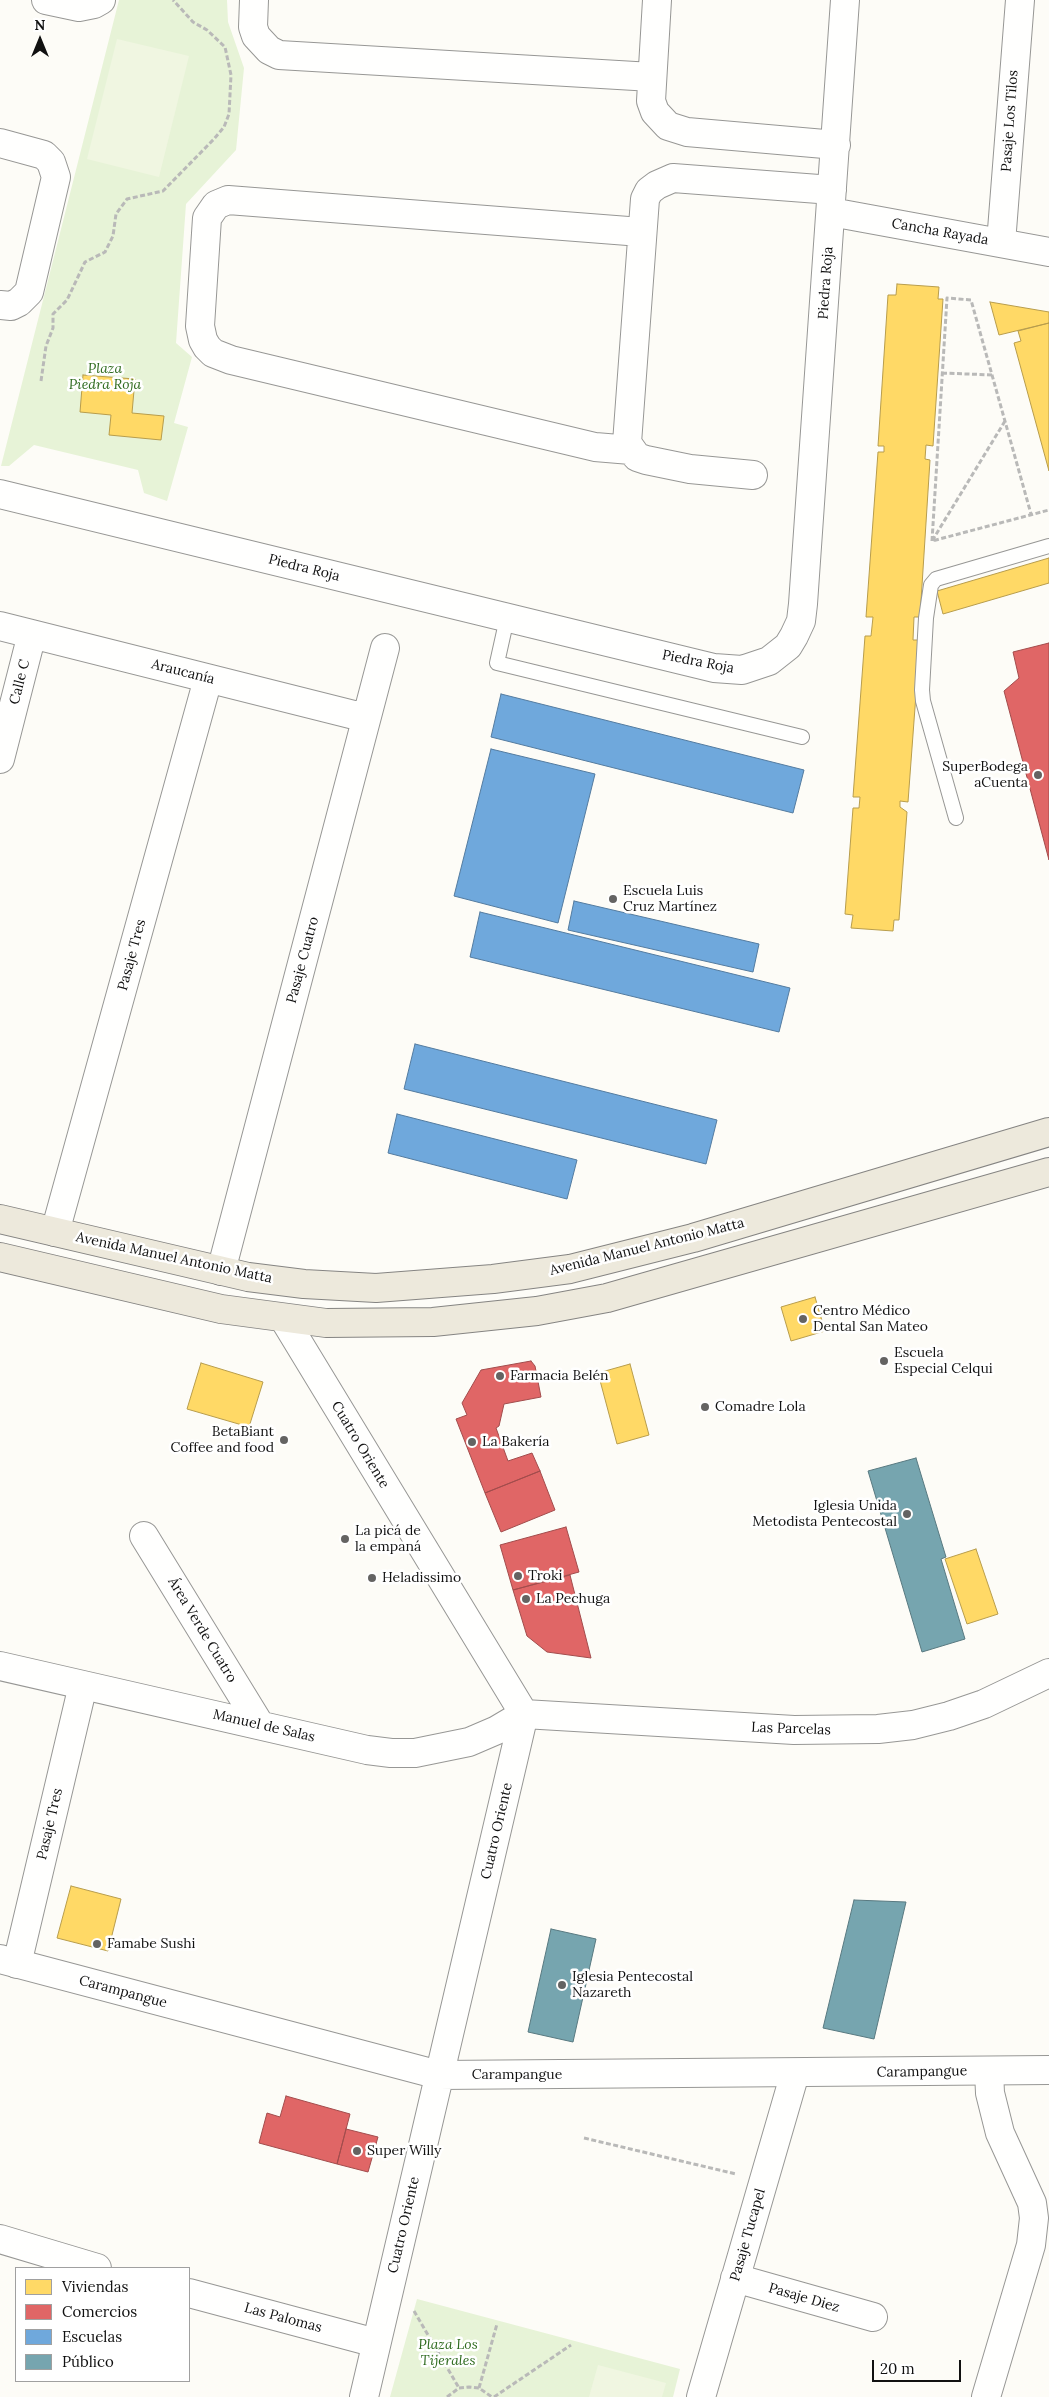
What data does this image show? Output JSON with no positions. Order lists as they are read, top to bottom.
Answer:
{
  "streets": {
    "main road": ["Avenida Manuel Antonio Matta"],
    "street": [
      "Pasaje Los Tilos",
      "Cancha Rayada",
      "Piedra Roja",
      "Araucanía",
      "Calle C",
      "Pasaje Tres",
      "Pasaje Cuatro",
      "Cuatro Oriente",
      "Área Verde Cuatro",
      "Manuel de Salas",
      "Las Parcelas",
      "Carampangue",
      "Pasaje Tucapel",
      "Pasaje Diez",
      "Las Palomas"
    ]
  },
  "crossings": [
    ["Pasaje Los Tilos", "Cancha Rayada"],
    ["Cancha Rayada", "Piedra Roja"],
    ["Araucanía", "Calle C"],
    ["Araucanía", "Pasaje Tres"],
    ["Araucanía", "Pasaje Cuatro"],
    ["Pasaje Tres", "Avenida Manuel Antonio Matta"],
    ["Pasaje Tres", "Manuel de Salas"],
    ["Pasaje Tres", "Carampangue"],
    ["Pasaje Cuatro", "Avenida Manuel Antonio Matta"],
    ["Cuatro Oriente", "Manuel de Salas"],
    ["Cuatro Oriente", "Las Parcelas"],
    ["Cuatro Oriente", "Carampangue"],
    ["Cuatro Oriente", "Las Palomas"],
    ["Área Verde Cuatro", "Manuel de Salas"],
    ["Manuel de Salas", "Las Parcelas"],
    ["Carampangue", "Pasaje Tucapel"],
    ["Pasaje Tucapel", "Pasaje Diez"]
  ],
  "parks": ["Plaza Piedra Roja", "Plaza Los Tijerales"],
  "places": [
    "SuperBodega aCuenta",
    "Escuela Luis Cruz Martínez",
    "Centro Médico Dental San Mateo",
    "Escuela Especial Celqui",
    "Farmacia Belén",
    "Comadre Lola",
    "BetaBiant Coffee and food",
    "La Bakería",
    "Iglesia Unida Metodista Pentecostal",
    "La picá de la empaná",
    "Troki",
    "Heladissimo",
    "La Pechuga",
    "Famabe Sushi",
    "Iglesia Pentecostal Nazareth",
    "Super Willy"
  ],
  "legend": [
    "Viviendas",
    "Comercios",
    "Escuelas",
    "Público"
  ],
  "scale_bar": "20 m",
  "north": "top"
}
